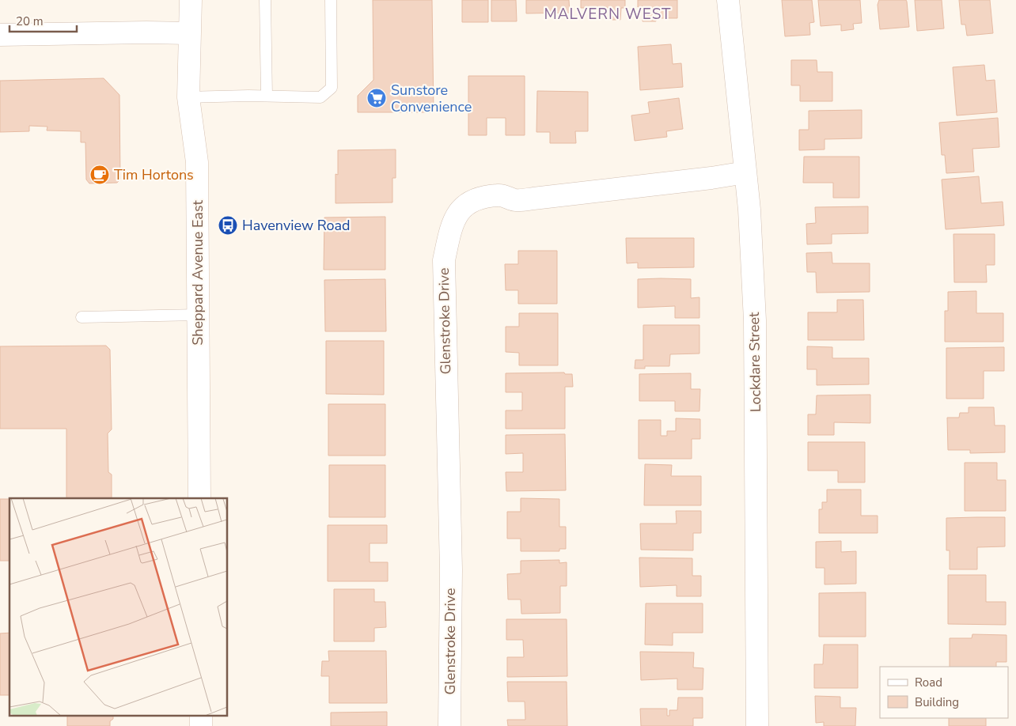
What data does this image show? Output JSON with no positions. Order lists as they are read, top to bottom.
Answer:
{
  "streets": {
    "street": ["Sheppard Avenue East", "Glenstroke Drive", "Lockdare Street"]
  },
  "crossings": [
    ["Glenstroke Drive", "Lockdare Street"]
  ],
  "districts": ["MALVERN WEST"],
  "places": {
    "supermarket": ["Sunstore Convenience"],
    "cafe": ["Tim Hortons"],
    "bus stop": ["Havenview Road"]
  },
  "legend": ["Road", "Building"],
  "scale_bar": "20 m"
}
